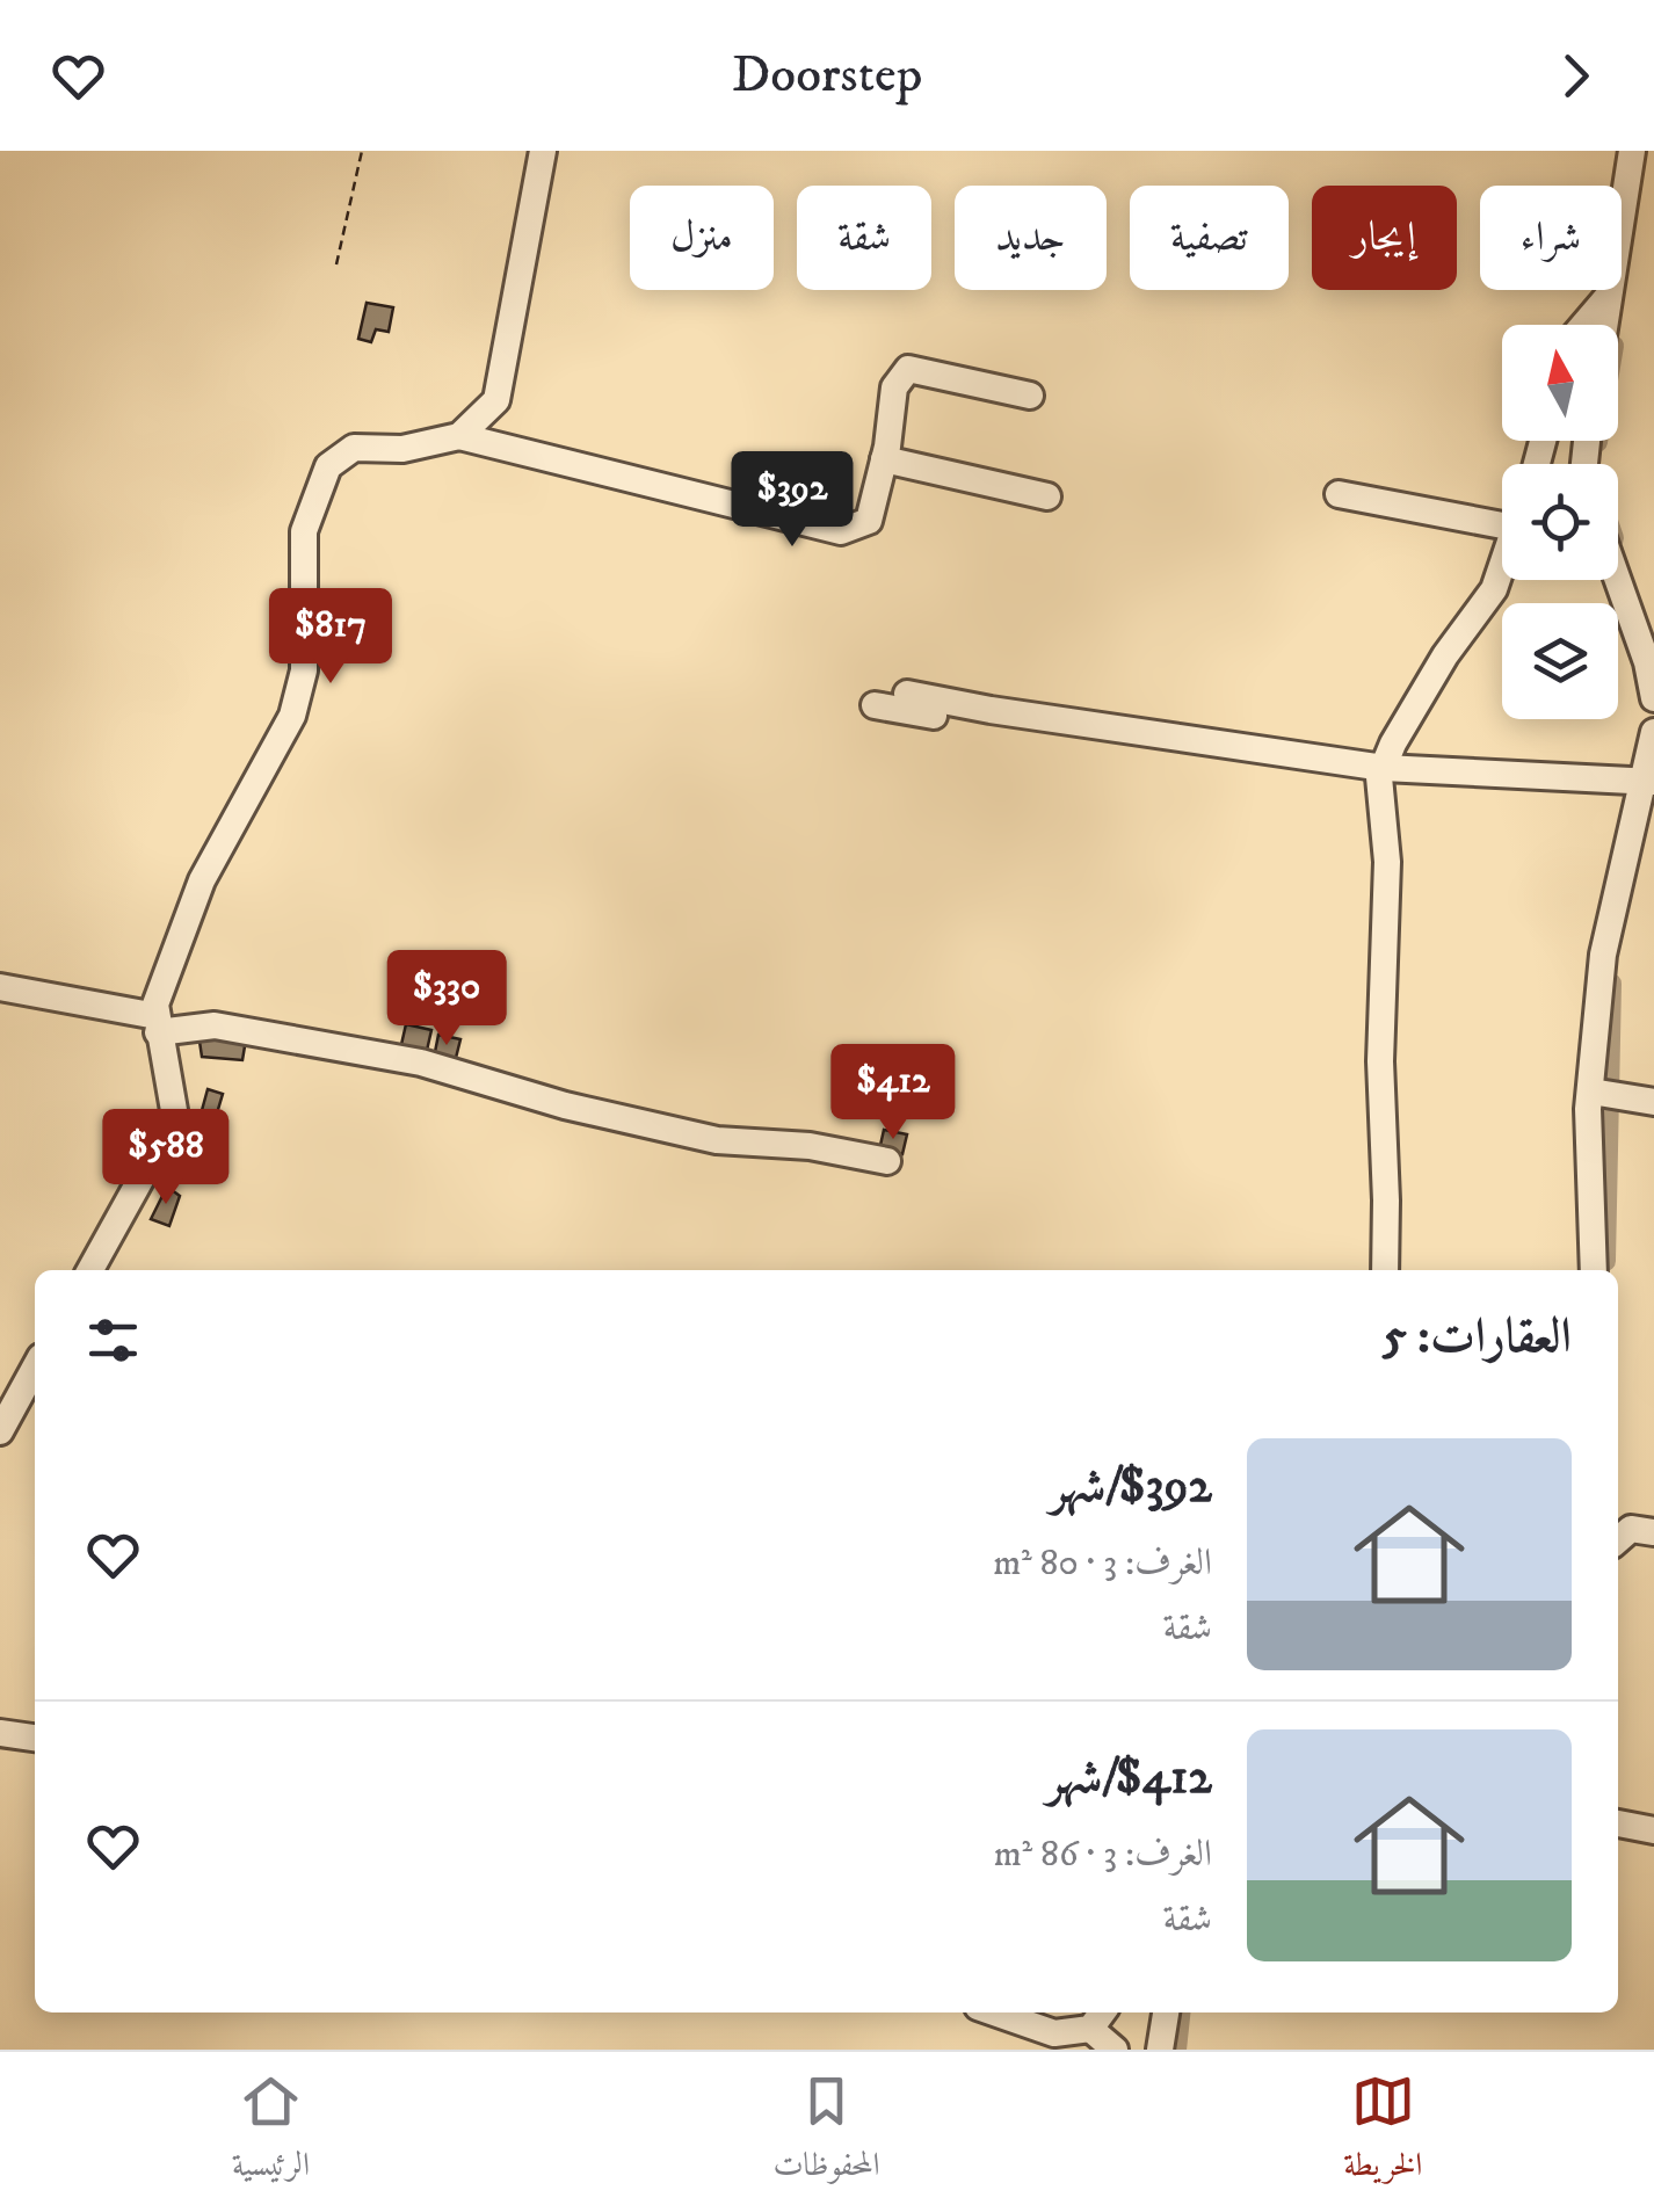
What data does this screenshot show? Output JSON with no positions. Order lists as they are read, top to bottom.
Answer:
{
  "north": "top",
  "page": {
    "header": "Doorstep",
    "chip": [
      "شراء",
      "إيجار",
      "تصفية",
      "جديد",
      "شقة",
      "منزل"
    ],
    "price": [
      "$392",
      "$817",
      "$330",
      "$412",
      "$588"
    ],
    "heading": "العقارات: 5",
    "list": [
      {
        "name": "$392/شهر",
        "note": "الغرف: 3 · 80 m² · شقة"
      },
      {
        "name": "$412/شهر",
        "note": "الغرف: 3 · 86 m² · شقة"
      }
    ],
    "tabs": ["الخريطة", "المحفوظات", "الرئيسية"]
  }
}
